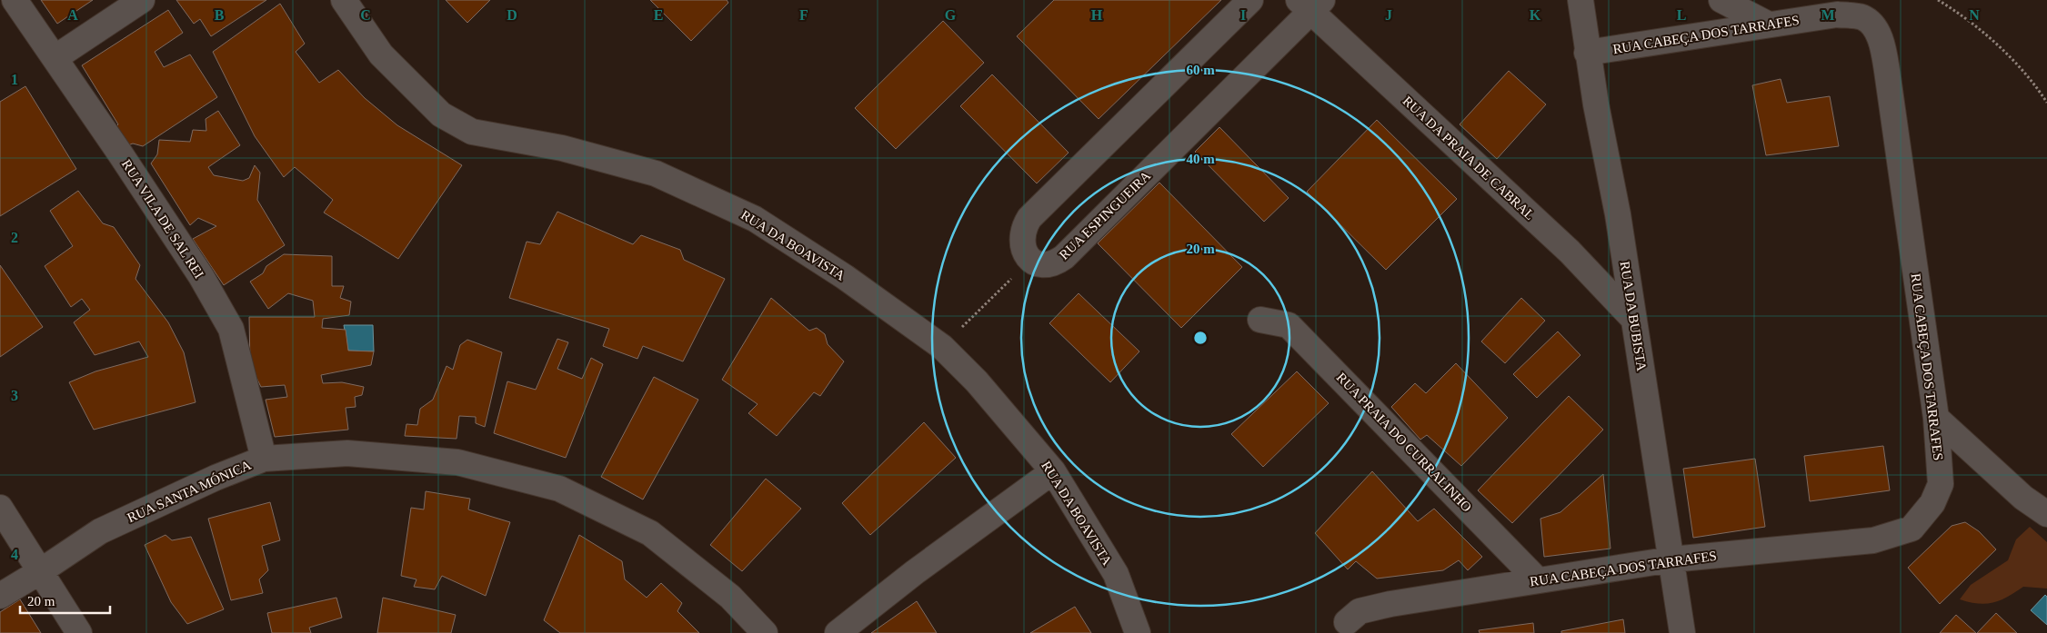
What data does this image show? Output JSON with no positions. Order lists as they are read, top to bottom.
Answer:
{
  "streets": {
    "street": [
      "RUA CABEÇA DOS TARRAFES",
      "RUA DA PRAIA DE CABRAL",
      "RUA ESPINGUEIRA",
      "RUA VILA DE SAL REI",
      "RUA DA BOAVISTA",
      "RUA DA BUBISTA",
      "RUA PRAIA DO CURRALINHO",
      "RUA SANTA MÓNICA"
    ]
  },
  "crossings": [
    ["RUA CABEÇA DOS TARRAFES", "RUA DA BUBISTA"],
    ["RUA CABEÇA DOS TARRAFES", "RUA PRAIA DO CURRALINHO"],
    ["RUA DA PRAIA DE CABRAL", "RUA ESPINGUEIRA"],
    ["RUA DA PRAIA DE CABRAL", "RUA DA BUBISTA"],
    ["RUA VILA DE SAL REI", "RUA SANTA MÓNICA"]
  ],
  "scale_bar": "20 m",
  "grid": {
    "columns": [
      "A",
      "B",
      "C",
      "D",
      "E",
      "F",
      "G",
      "H",
      "I",
      "J",
      "K",
      "L",
      "M",
      "N"
    ],
    "rows": [
      "1",
      "2",
      "3",
      "4"
    ]
  },
  "rings": ["60 m", "40 m", "20 m"]
}
